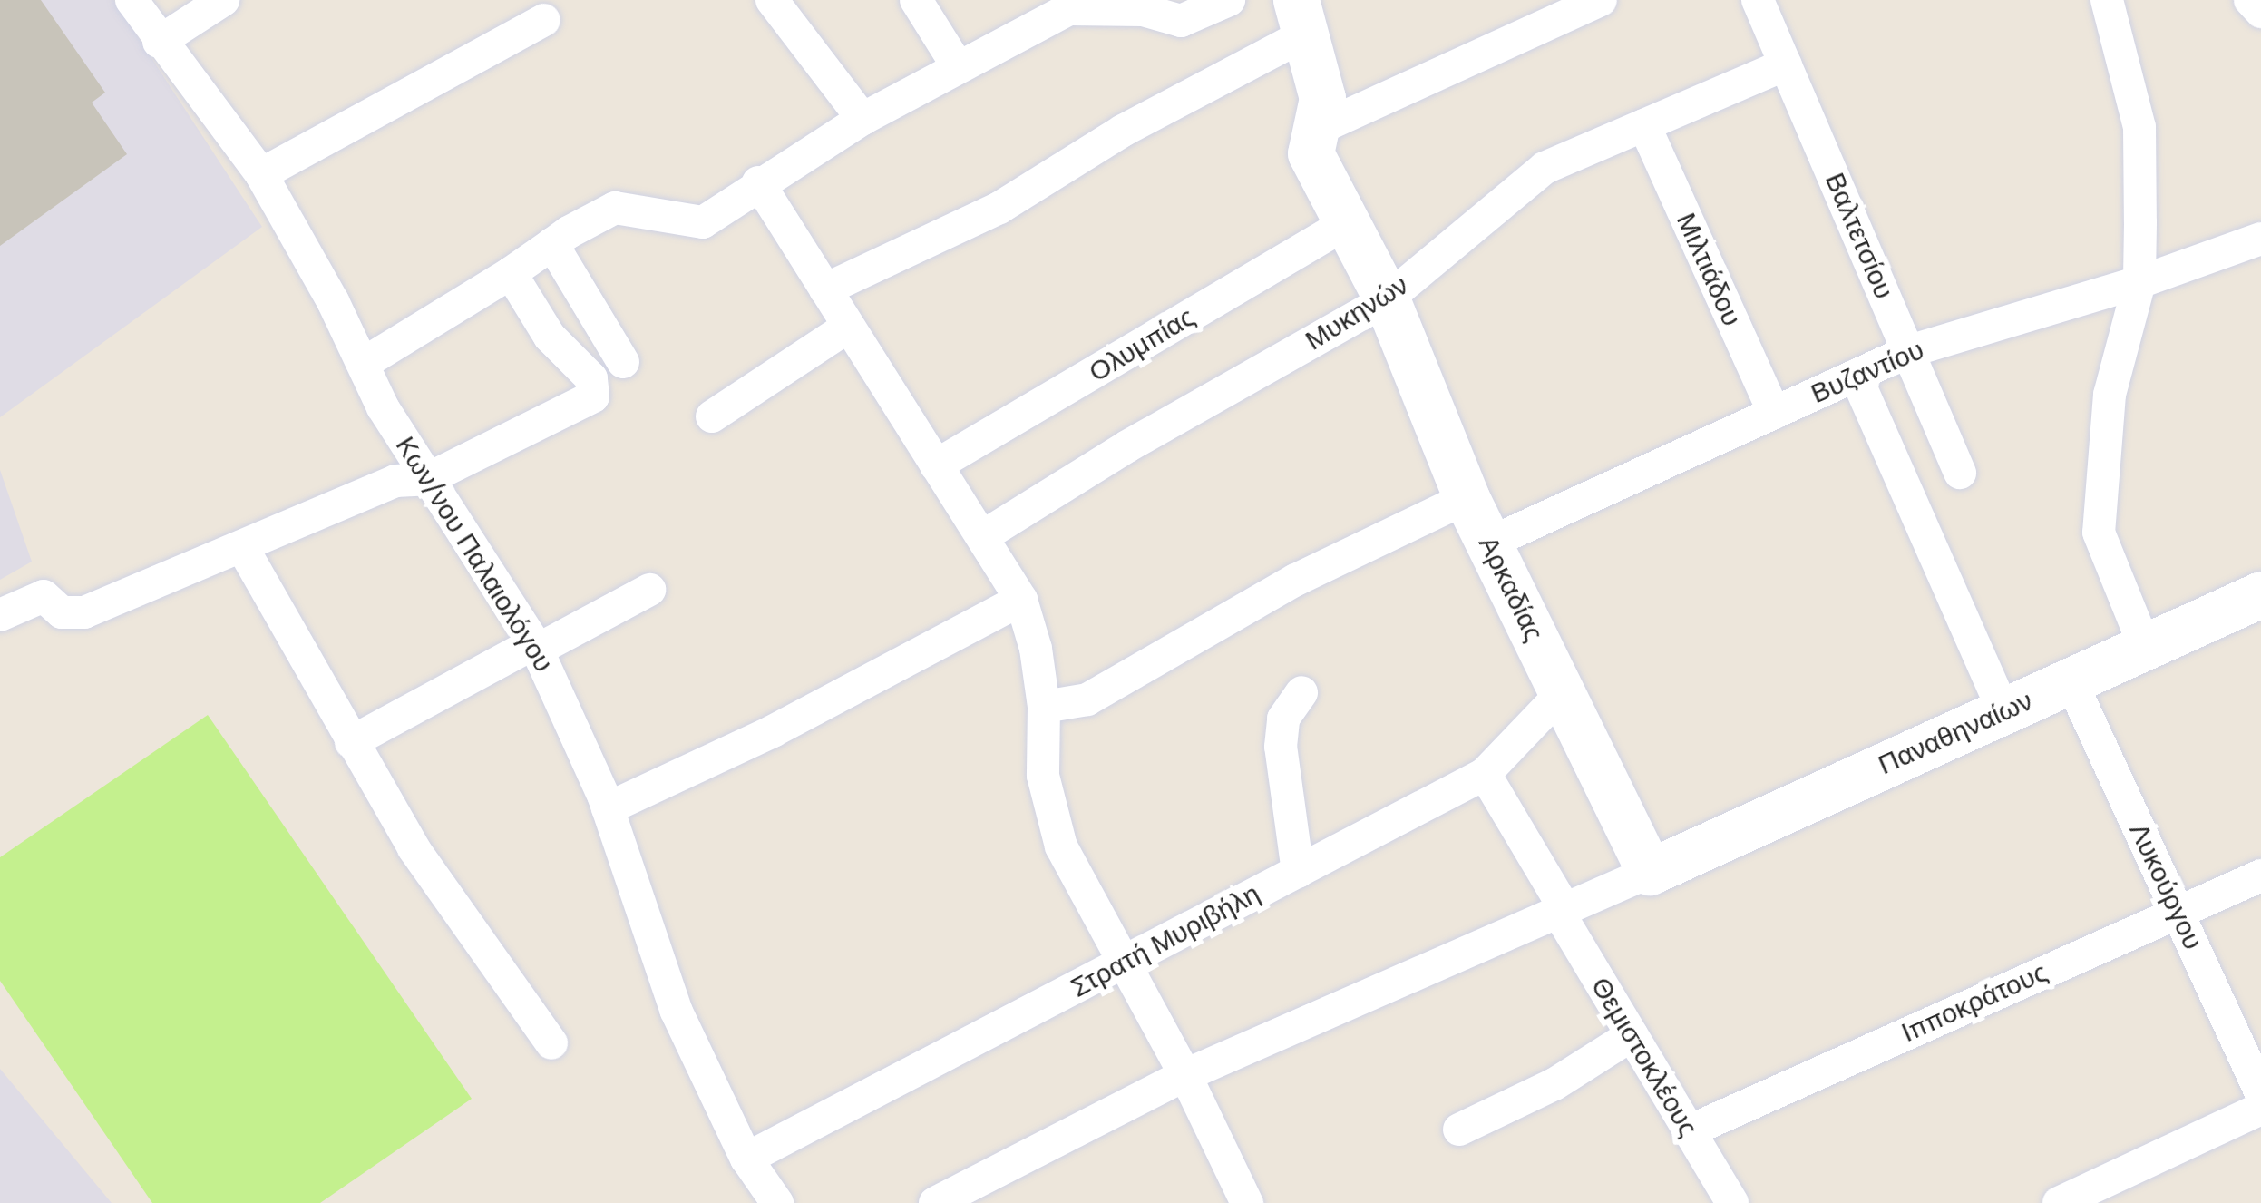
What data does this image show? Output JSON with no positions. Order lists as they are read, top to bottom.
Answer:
{
  "streets": {
    "street": [
      "Βαλτετσίου",
      "Μιλτιάδου",
      "Μυκηνών",
      "Ολυμπίας",
      "Βυζαντίου",
      "Κων/νου Παλαιολόγου",
      "Αρκαδίας",
      "Παναθηναίων",
      "Λυκούργου",
      "Στρατή Μυριβήλη",
      "Ιπποκράτους",
      "Θεμιστοκλέους"
    ]
  },
  "crossings": [
    ["Βαλτετσίου", "Μυκηνών"],
    ["Βαλτετσίου", "Βυζαντίου"],
    ["Μιλτιάδου", "Μυκηνών"],
    ["Μιλτιάδου", "Βυζαντίου"],
    ["Μυκηνών", "Αρκαδίας"],
    ["Ολυμπίας", "Αρκαδίας"],
    ["Βυζαντίου", "Αρκαδίας"],
    ["Κων/νου Παλαιολόγου", "Στρατή Μυριβήλη"],
    ["Αρκαδίας", "Παναθηναίων"],
    ["Αρκαδίας", "Στρατή Μυριβήλη"],
    ["Παναθηναίων", "Λυκούργου"],
    ["Λυκούργου", "Ιπποκράτους"],
    ["Στρατή Μυριβήλη", "Θεμιστοκλέους"],
    ["Ιπποκράτους", "Θεμιστοκλέους"]
  ]
}
